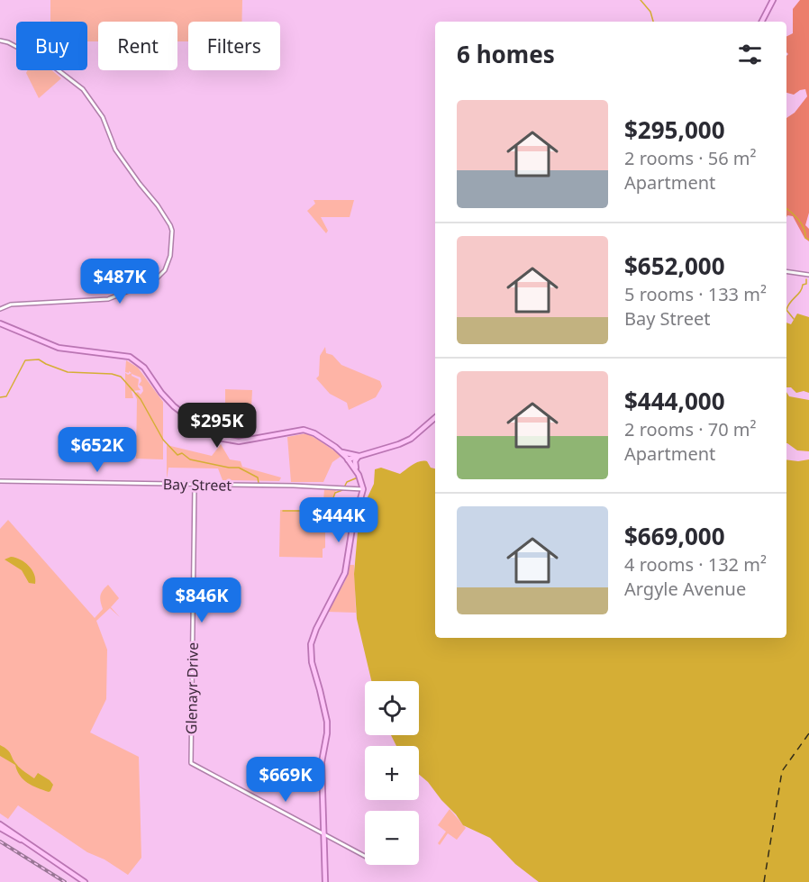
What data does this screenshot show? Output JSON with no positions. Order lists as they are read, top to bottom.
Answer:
{
  "streets": {
    "street": ["Bay Street", "Glenayr Drive"]
  },
  "crossings": [
    ["Bay Street", "Glenayr Drive"]
  ],
  "page": {
    "chip": ["Buy", "Rent", "Filters"],
    "heading": "6 homes",
    "list": [
      {
        "name": "$295,000",
        "note": "2 rooms · 56 m² · Apartment"
      },
      {
        "name": "$652,000",
        "note": "5 rooms · 133 m² · Bay Street"
      },
      {
        "name": "$444,000",
        "note": "2 rooms · 70 m² · Apartment"
      },
      {
        "name": "$669,000",
        "note": "4 rooms · 132 m² · Argyle Avenue"
      }
    ],
    "price": [
      "$487K",
      "$295K",
      "$652K",
      "$444K",
      "$846K",
      "$669K"
    ],
    "map_buttons": ["+", "−"]
  }
}
